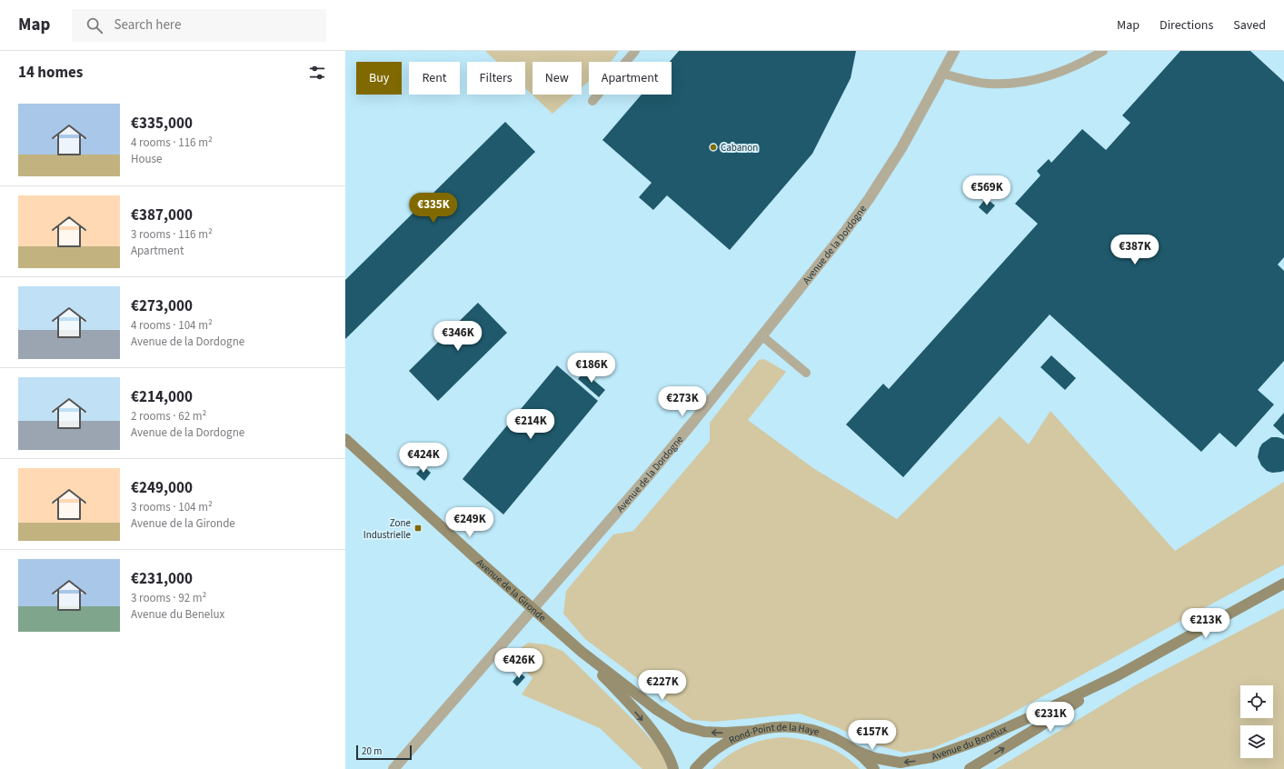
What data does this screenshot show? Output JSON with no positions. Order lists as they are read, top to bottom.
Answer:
{
  "streets": {
    "street": [
      "Avenue de la Dordogne",
      "Avenue de la Gironde",
      "Rond-Point de la Haye",
      "Avenue du Benelux"
    ]
  },
  "crossings": [
    ["Avenue de la Dordogne", "Avenue de la Gironde"],
    ["Avenue de la Gironde", "Rond-Point de la Haye"],
    ["Rond-Point de la Haye", "Avenue du Benelux"]
  ],
  "places": {
    "other": ["Cabanon"],
    "transit": ["Zone Industrielle"]
  },
  "scale_bar": "20 m",
  "page": {
    "header": "Map",
    "search": "Search here",
    "nav": ["Map", "Directions", "Saved"],
    "heading": "14 homes",
    "chip": [
      "Buy",
      "Rent",
      "Filters",
      "New",
      "Apartment"
    ],
    "list": [
      {
        "name": "€335,000",
        "note": "4 rooms · 116 m² · House"
      },
      {
        "name": "€387,000",
        "note": "3 rooms · 116 m² · Apartment"
      },
      {
        "name": "€273,000",
        "note": "4 rooms · 104 m² · Avenue de la Dordogne"
      },
      {
        "name": "€214,000",
        "note": "2 rooms · 62 m² · Avenue de la Dordogne"
      },
      {
        "name": "€249,000",
        "note": "3 rooms · 104 m² · Avenue de la Gironde"
      },
      {
        "name": "€231,000",
        "note": "3 rooms · 92 m² · Avenue du Benelux"
      }
    ],
    "price": [
      "€569K",
      "€335K",
      "€387K",
      "€346K",
      "€186K",
      "€273K",
      "€214K",
      "€424K",
      "€249K",
      "€213K",
      "€426K",
      "€227K",
      "€231K",
      "€157K"
    ],
    "scale": "20 m"
  }
}
